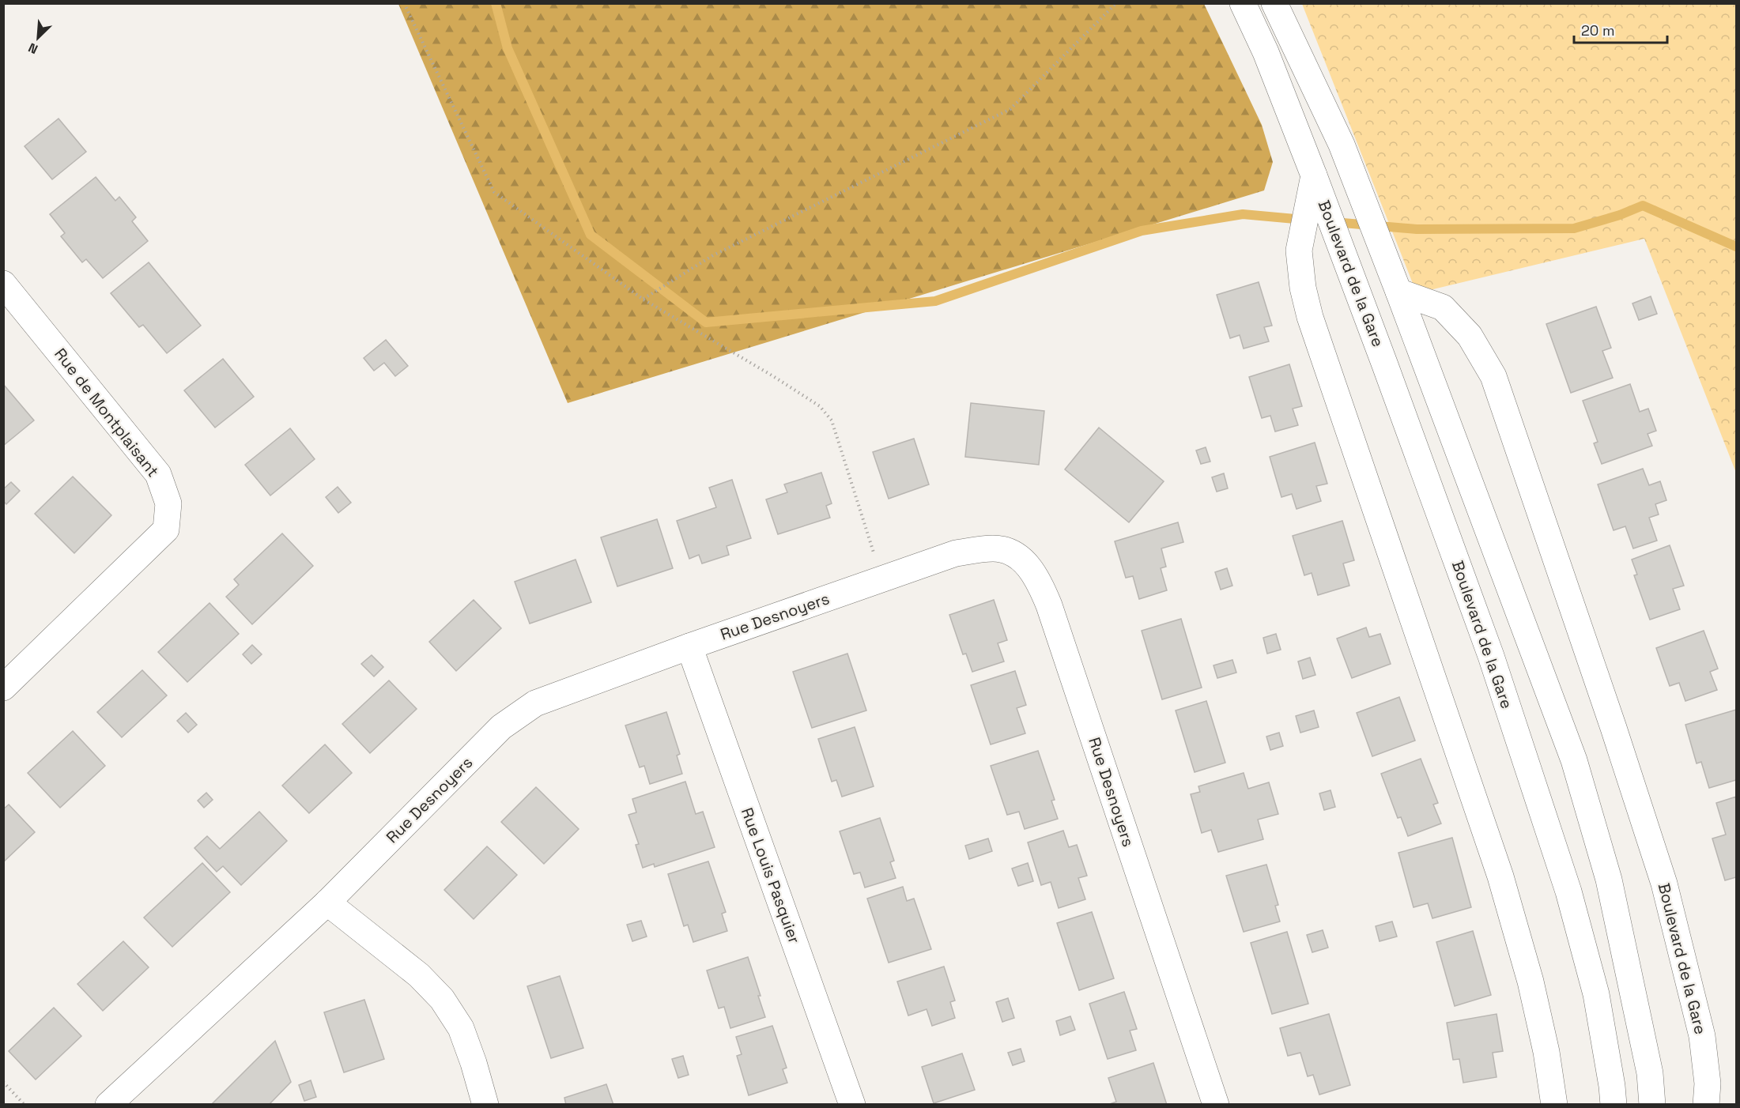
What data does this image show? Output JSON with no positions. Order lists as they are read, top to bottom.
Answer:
{
  "streets": {
    "street": [
      "Boulevard de la Gare",
      "Rue de Montplaisant",
      "Rue Desnoyers",
      "Rue Louis Pasquier"
    ]
  },
  "crossings": [
    ["Rue Desnoyers", "Rue Louis Pasquier"]
  ],
  "scale_bar": "20 m",
  "north": "bottom left"
}
